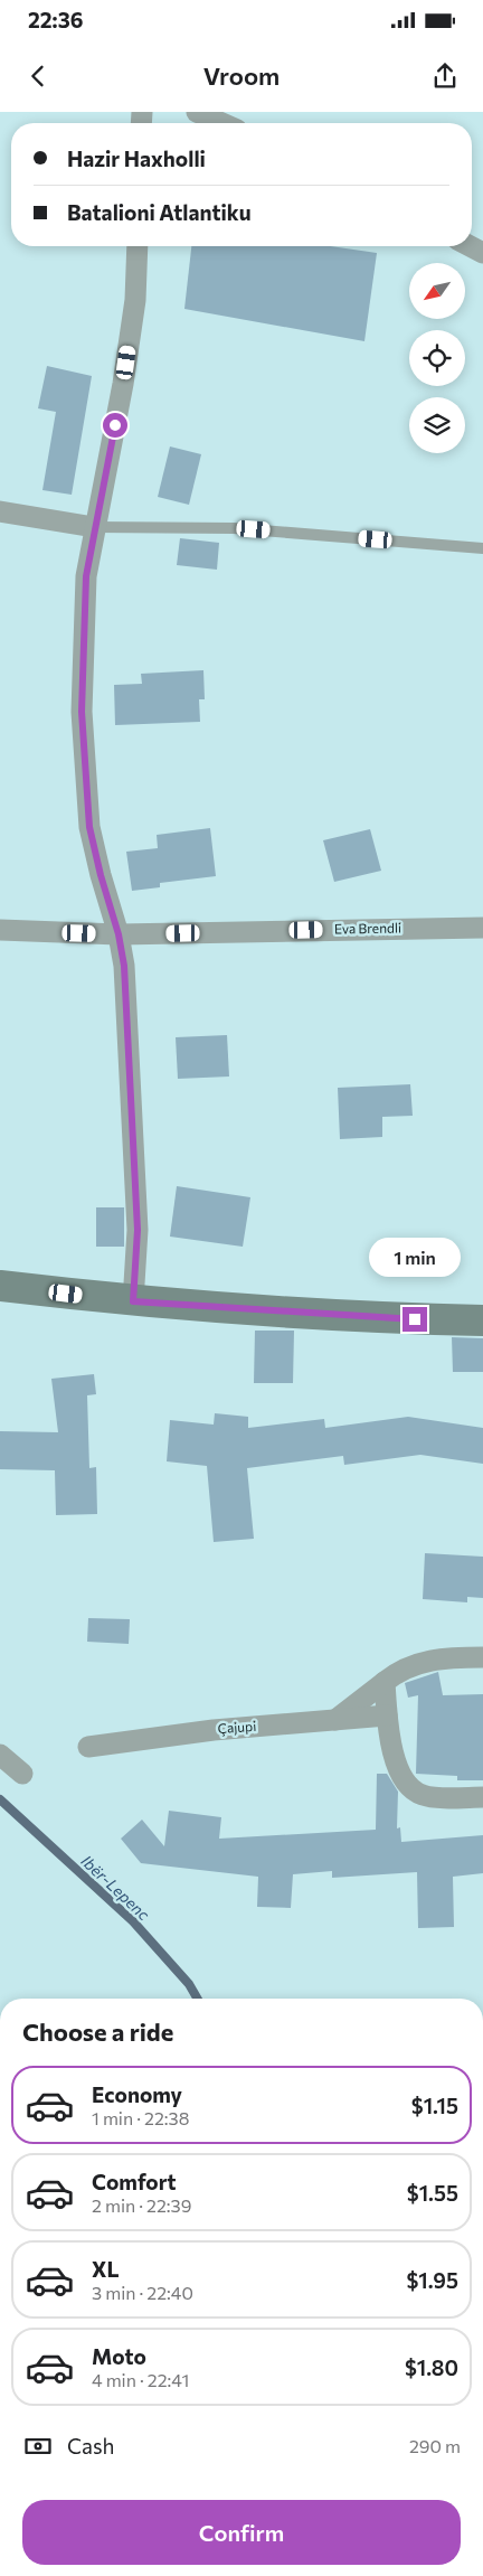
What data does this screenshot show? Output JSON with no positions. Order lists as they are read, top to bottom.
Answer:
{
  "streets": {
    "street": ["Eva Brendli", "Çajupi"]
  },
  "water": ["Ibër-Lepenc"],
  "north": "bottom left",
  "page": {
    "status": "22:36",
    "header": "Vroom",
    "banner": ["Hazir Haxholli", "Batalioni Atlantiku"],
    "bubble": "1 min",
    "heading": "Choose a ride",
    "list": [
      {
        "name": "Economy",
        "note": "1 min · 22:38",
        "value": "$1.15"
      },
      {
        "name": "Comfort",
        "note": "2 min · 22:39",
        "value": "$1.55"
      },
      {
        "name": "XL",
        "note": "3 min · 22:40",
        "value": "$1.95"
      },
      {
        "name": "Moto",
        "note": "4 min · 22:41",
        "value": "$1.80"
      }
    ],
    "pay": ["Cash", "290 m"],
    "buttons": "Confirm"
  }
}
